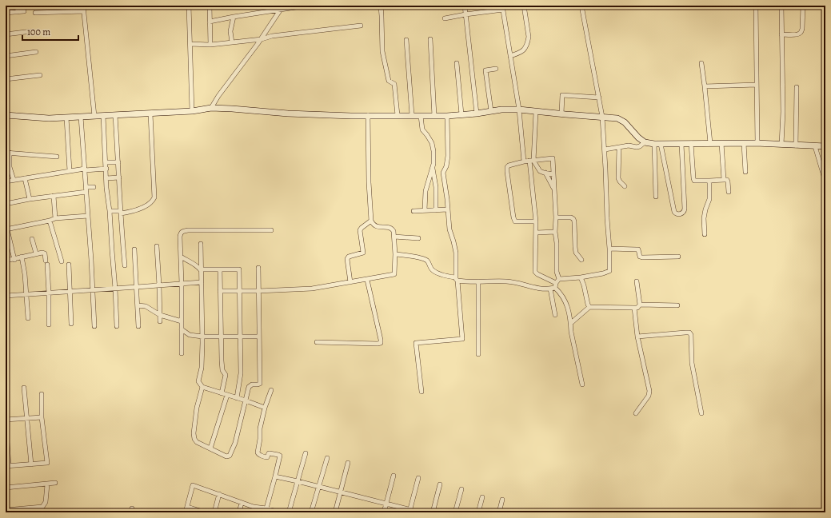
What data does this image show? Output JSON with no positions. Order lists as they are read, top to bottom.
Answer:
{
  "scale_bar": "100 m"
}
